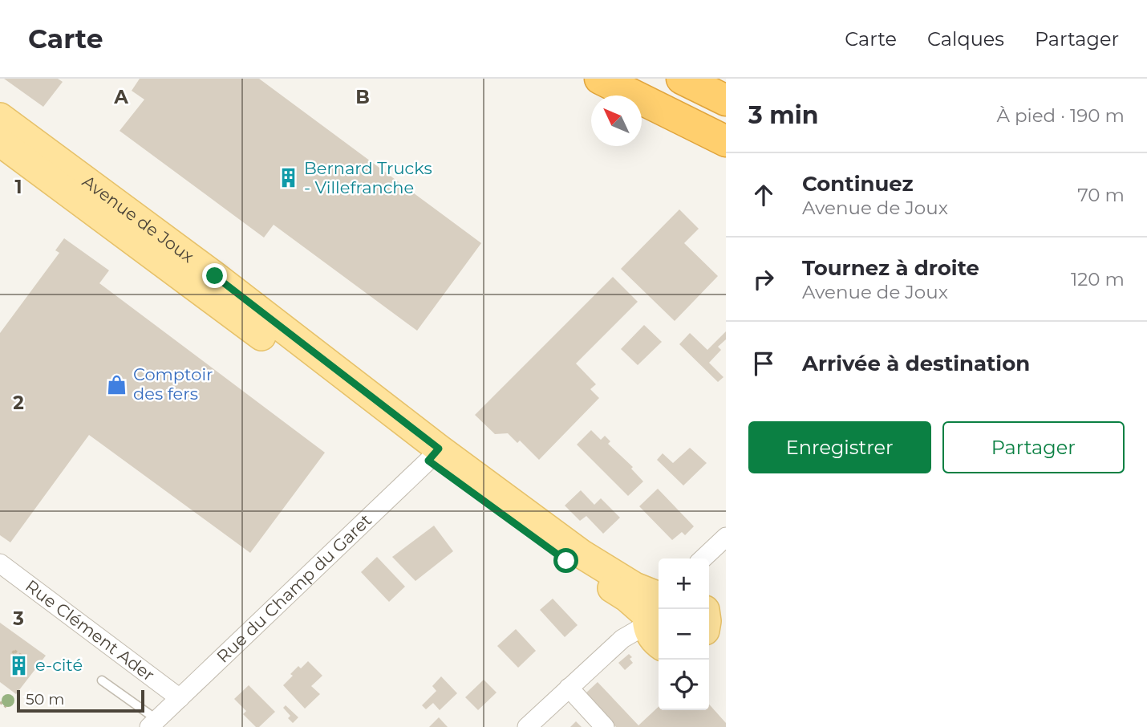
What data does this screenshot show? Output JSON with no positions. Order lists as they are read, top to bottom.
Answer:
{
  "streets": {
    "main road": ["Avenue de Joux"],
    "street": ["Rue du Champ du Garet", "Rue Clément Ader"]
  },
  "crossings": [
    ["Avenue de Joux", "Rue du Champ du Garet"],
    ["Rue du Champ du Garet", "Rue Clément Ader"]
  ],
  "places": {
    "building": ["Bernard Trucks - Villefranche", "e-cité"],
    "shop": ["Comptoir des fers"]
  },
  "scale_bar": "50 m",
  "north": "top left",
  "page": {
    "header": "Carte",
    "nav": ["Carte", "Calques", "Partager"],
    "heading": ["3 min", "À pied · 190 m"],
    "list": [
      ["Continuez", "Avenue de Joux", "70 m"],
      ["Tournez à droite", "Avenue de Joux", "120 m"],
      "Arrivée à destination"
    ],
    "buttons": ["Enregistrer", "Partager"],
    "map_buttons": ["+", "−"],
    "scale": "50 m"
  },
  "grid": {
    "columns": ["A", "B"],
    "rows": ["1", "2", "3"]
  }
}
